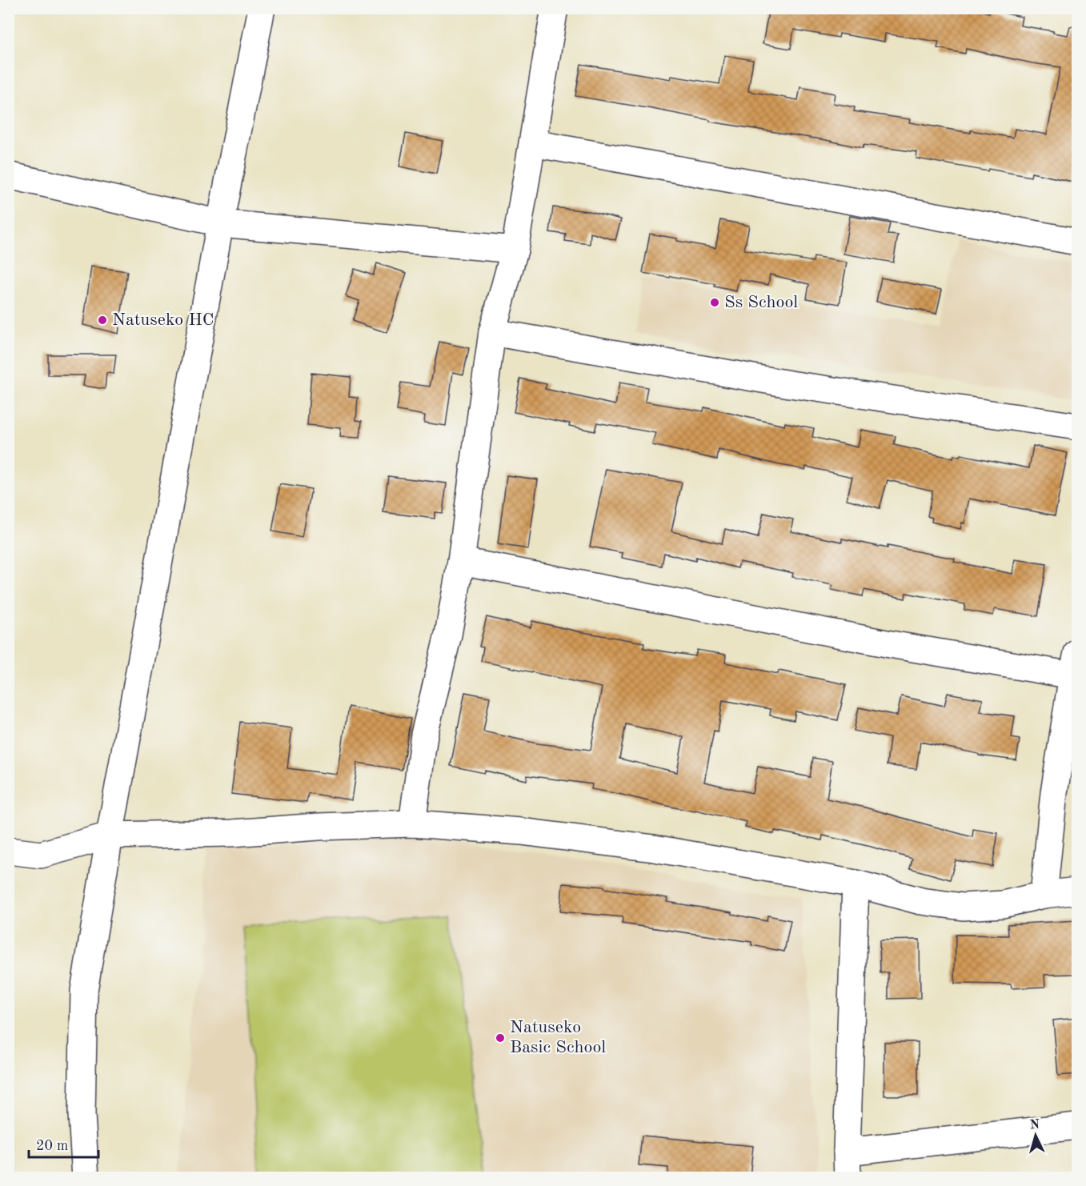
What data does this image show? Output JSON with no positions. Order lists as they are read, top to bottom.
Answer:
{
  "places": ["Ss School", "Natuseko HC", "Natuseko Basic School"],
  "scale_bar": "20 m",
  "north": "top"
}
